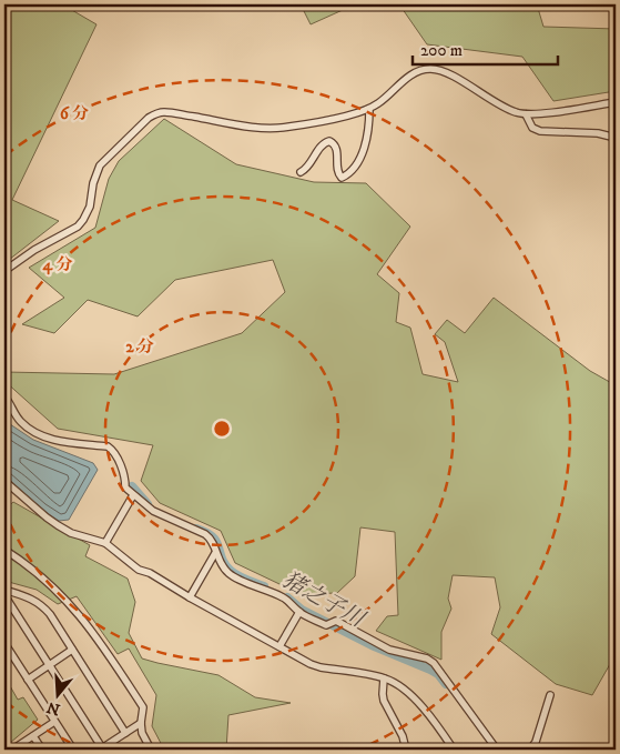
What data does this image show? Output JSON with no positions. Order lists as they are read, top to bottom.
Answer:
{
  "water": ["猪之子川"],
  "scale_bar": "200 m",
  "north": "bottom",
  "rings": ["6 分", "4 分", "2 分"]
}
